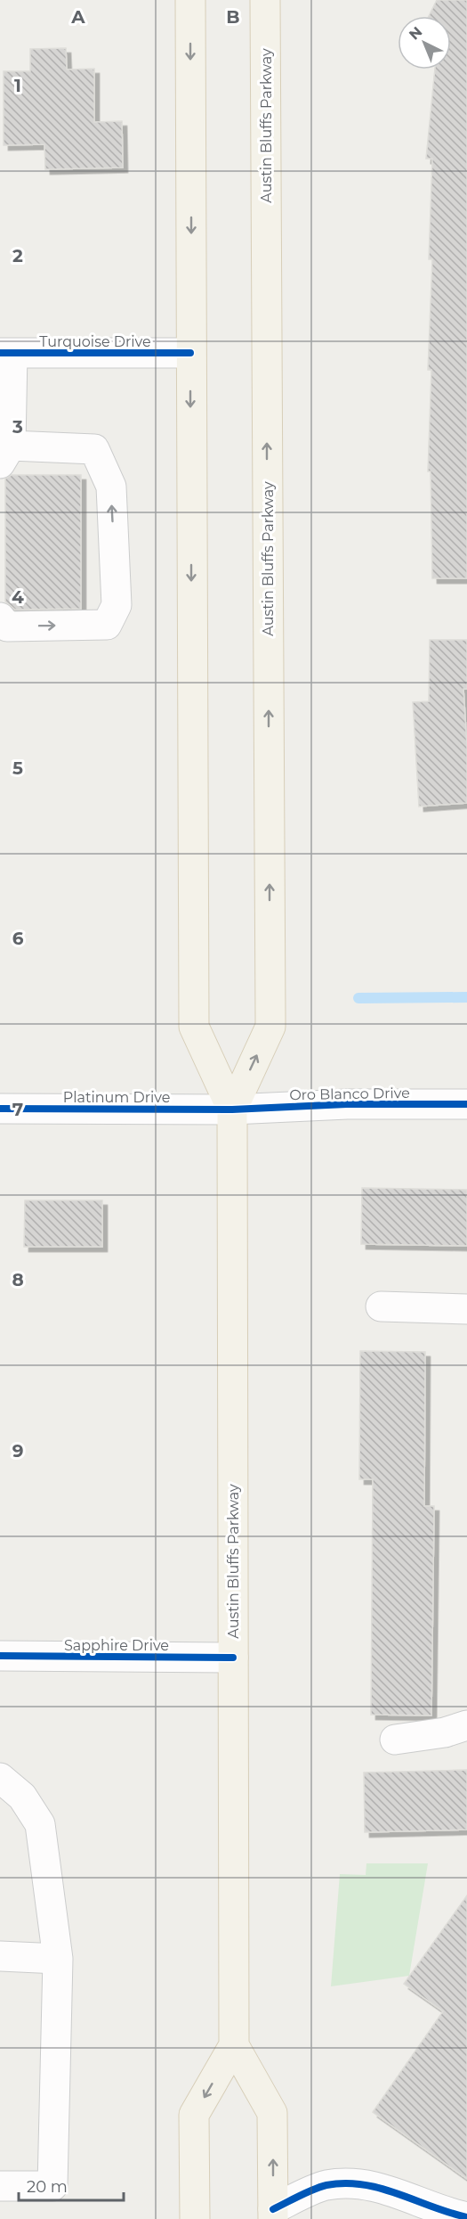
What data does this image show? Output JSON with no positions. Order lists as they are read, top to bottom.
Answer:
{
  "streets": {
    "main road": ["Austin Bluffs Parkway"],
    "street": [
      "Turquoise Drive",
      "Oro Blanco Drive",
      "Platinum Drive",
      "Sapphire Drive"
    ]
  },
  "crossings": [
    ["Austin Bluffs Parkway", "Turquoise Drive"],
    ["Austin Bluffs Parkway", "Oro Blanco Drive"],
    ["Austin Bluffs Parkway", "Platinum Drive"],
    ["Austin Bluffs Parkway", "Sapphire Drive"],
    ["Oro Blanco Drive", "Platinum Drive"]
  ],
  "scale_bar": "20 m",
  "north": "top left",
  "grid": {
    "columns": ["A", "B"],
    "rows": [
      "1",
      "2",
      "3",
      "4",
      "5",
      "6",
      "7",
      "8",
      "9"
    ]
  }
}
